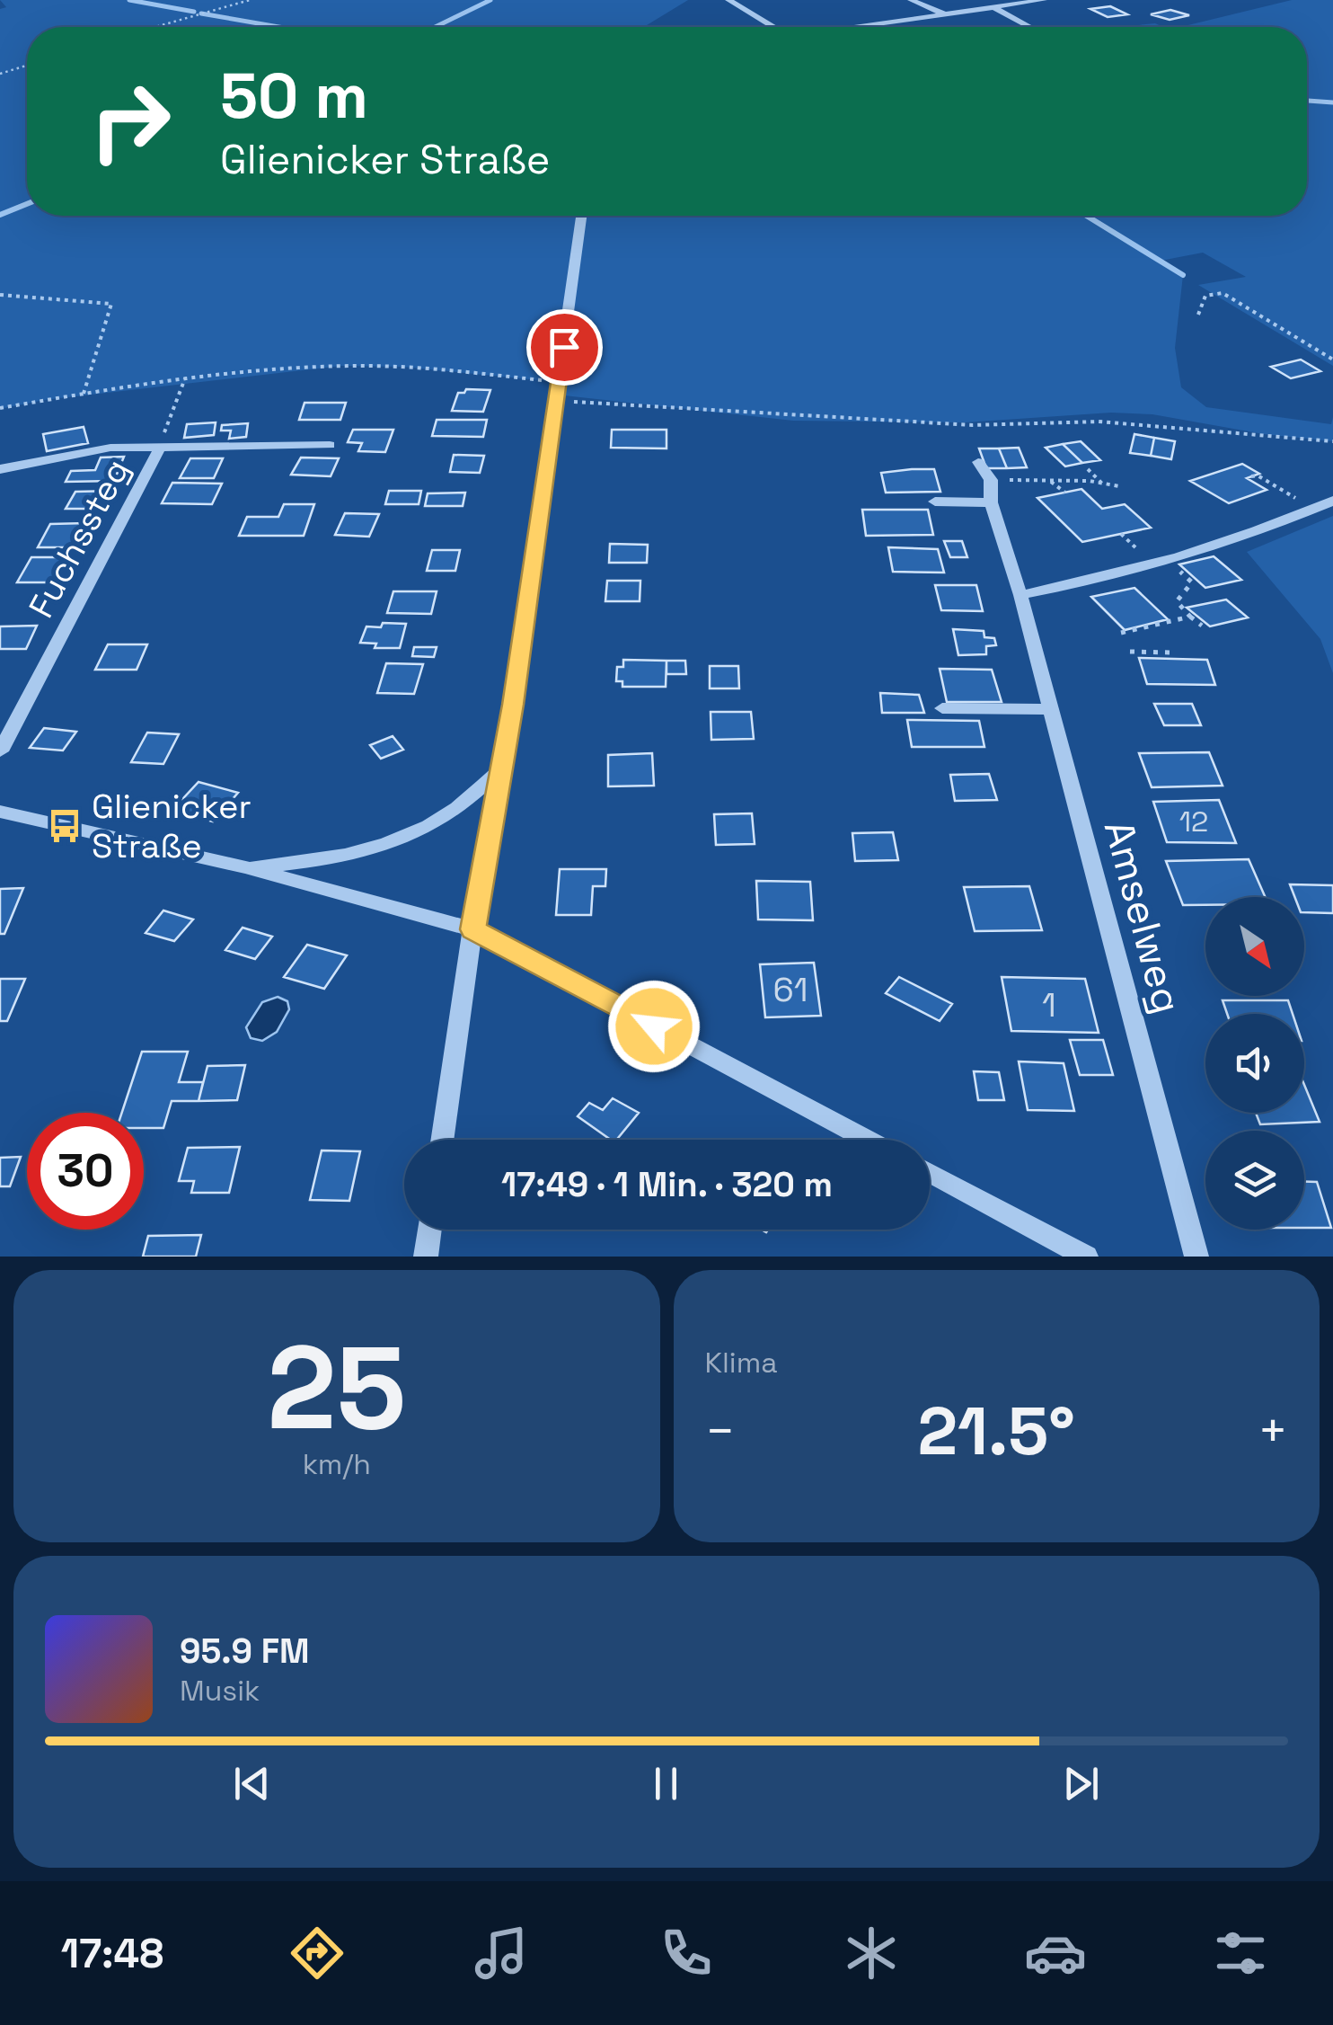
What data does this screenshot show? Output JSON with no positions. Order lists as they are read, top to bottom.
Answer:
{
  "streets": {
    "street": ["Fuchssteg", "Amselweg"]
  },
  "places": {
    "bus stop": ["Glienicker Straße"]
  },
  "house_numbers": ["12", "61", "1"],
  "north": "bottom right",
  "page": {
    "turn": ["50 m", "Glienicker Straße"],
    "limit": "30",
    "trip": "17:49 · 1 Min. · 320 m",
    "tile": [
      ["25", "km/h"],
      "Klima"
    ],
    "heat": ["−", "21.5°", "+"],
    "song": ["95.9 FM", "Musik"],
    "tabs": "17:48"
  }
}
